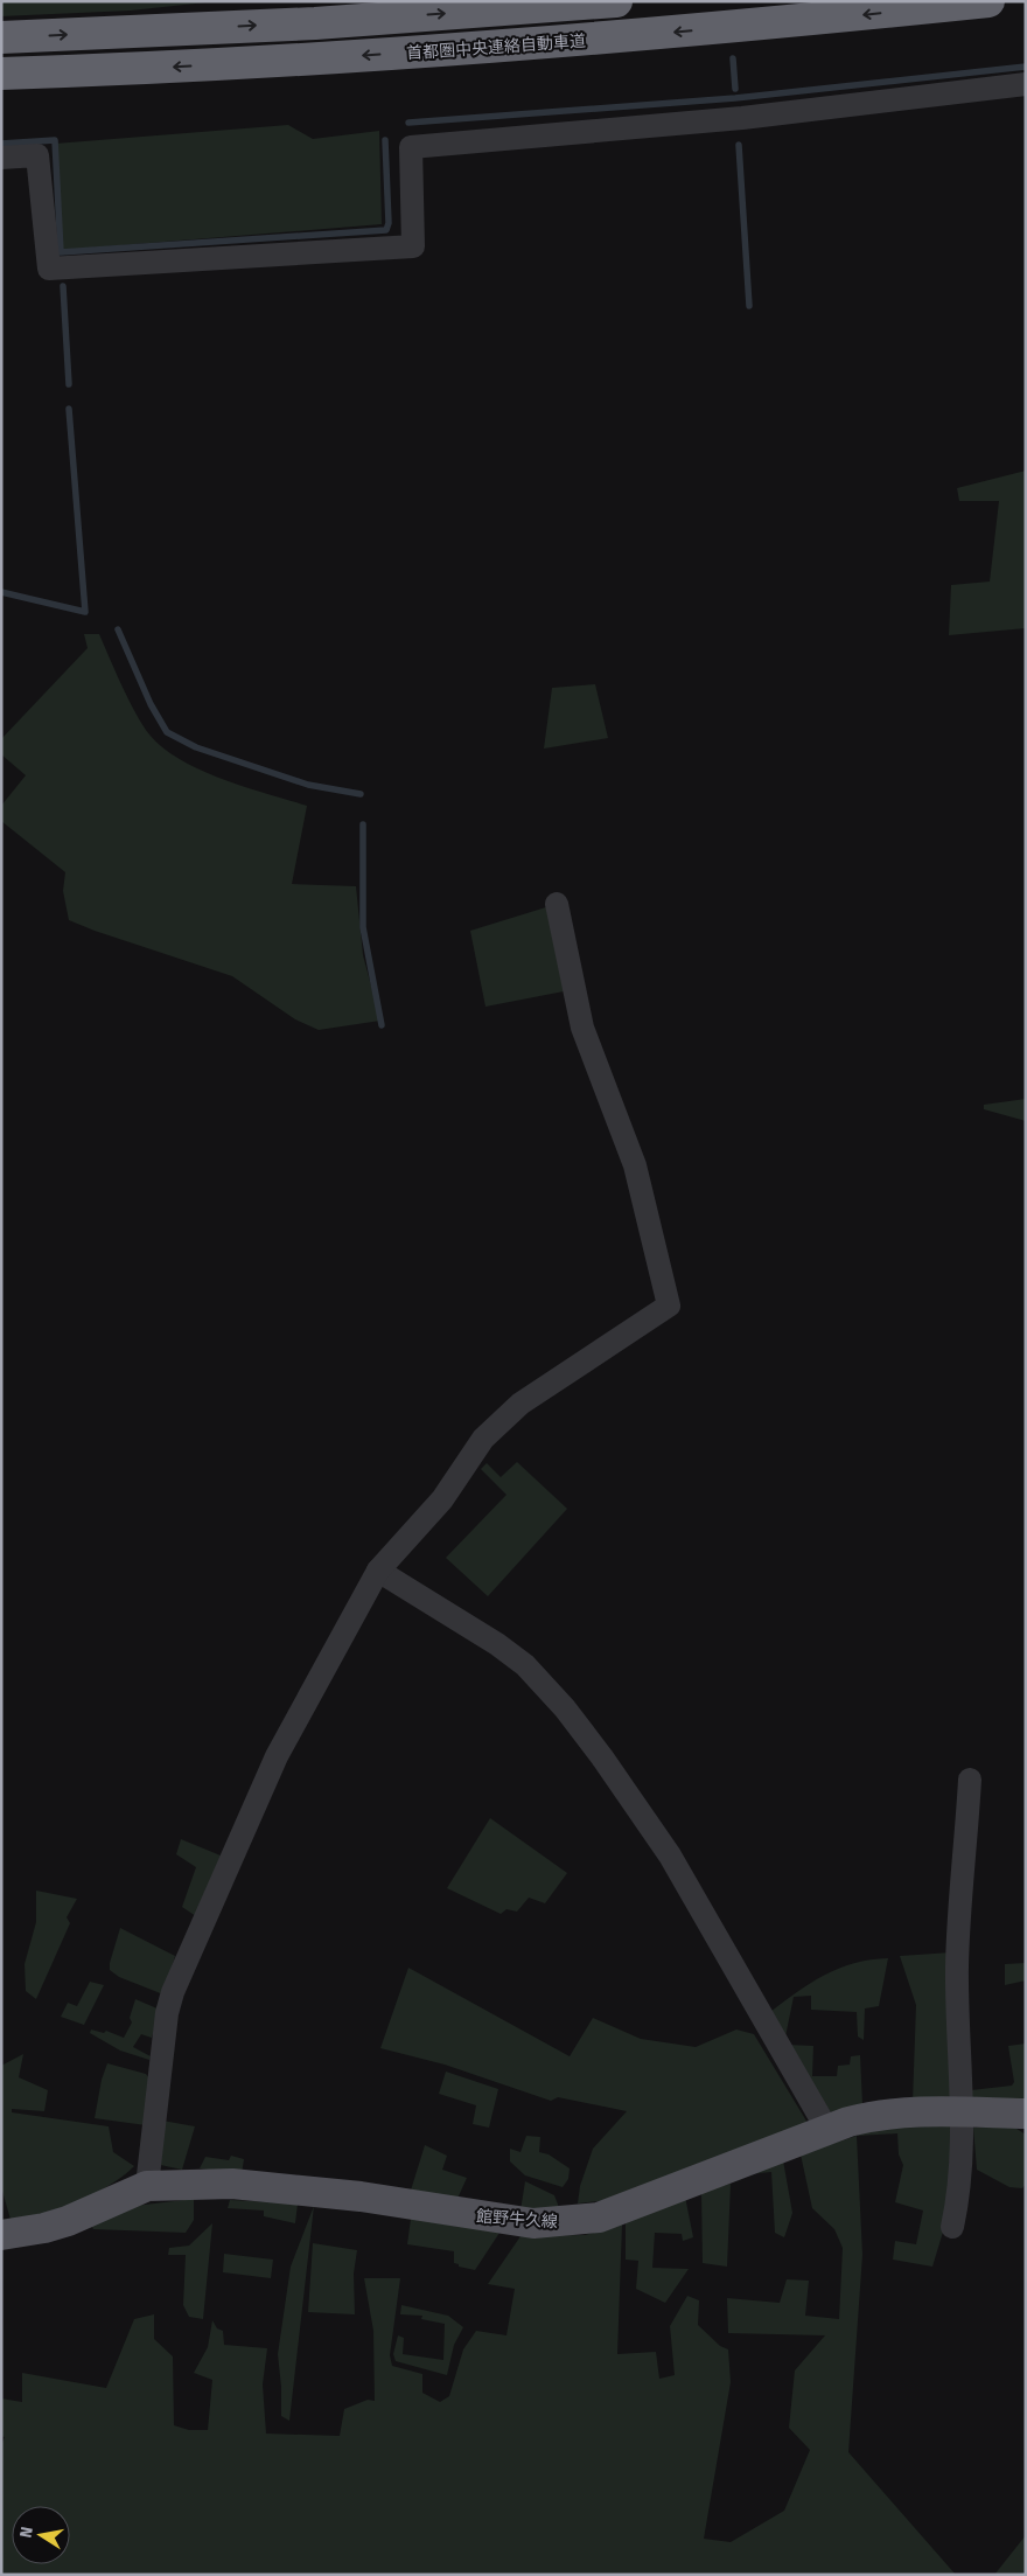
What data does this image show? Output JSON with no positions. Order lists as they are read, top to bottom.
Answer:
{
  "streets": {
    "highway": ["首都圏中央連絡自動車道"],
    "main road": ["館野牛久線"]
  },
  "north": "left"
}
